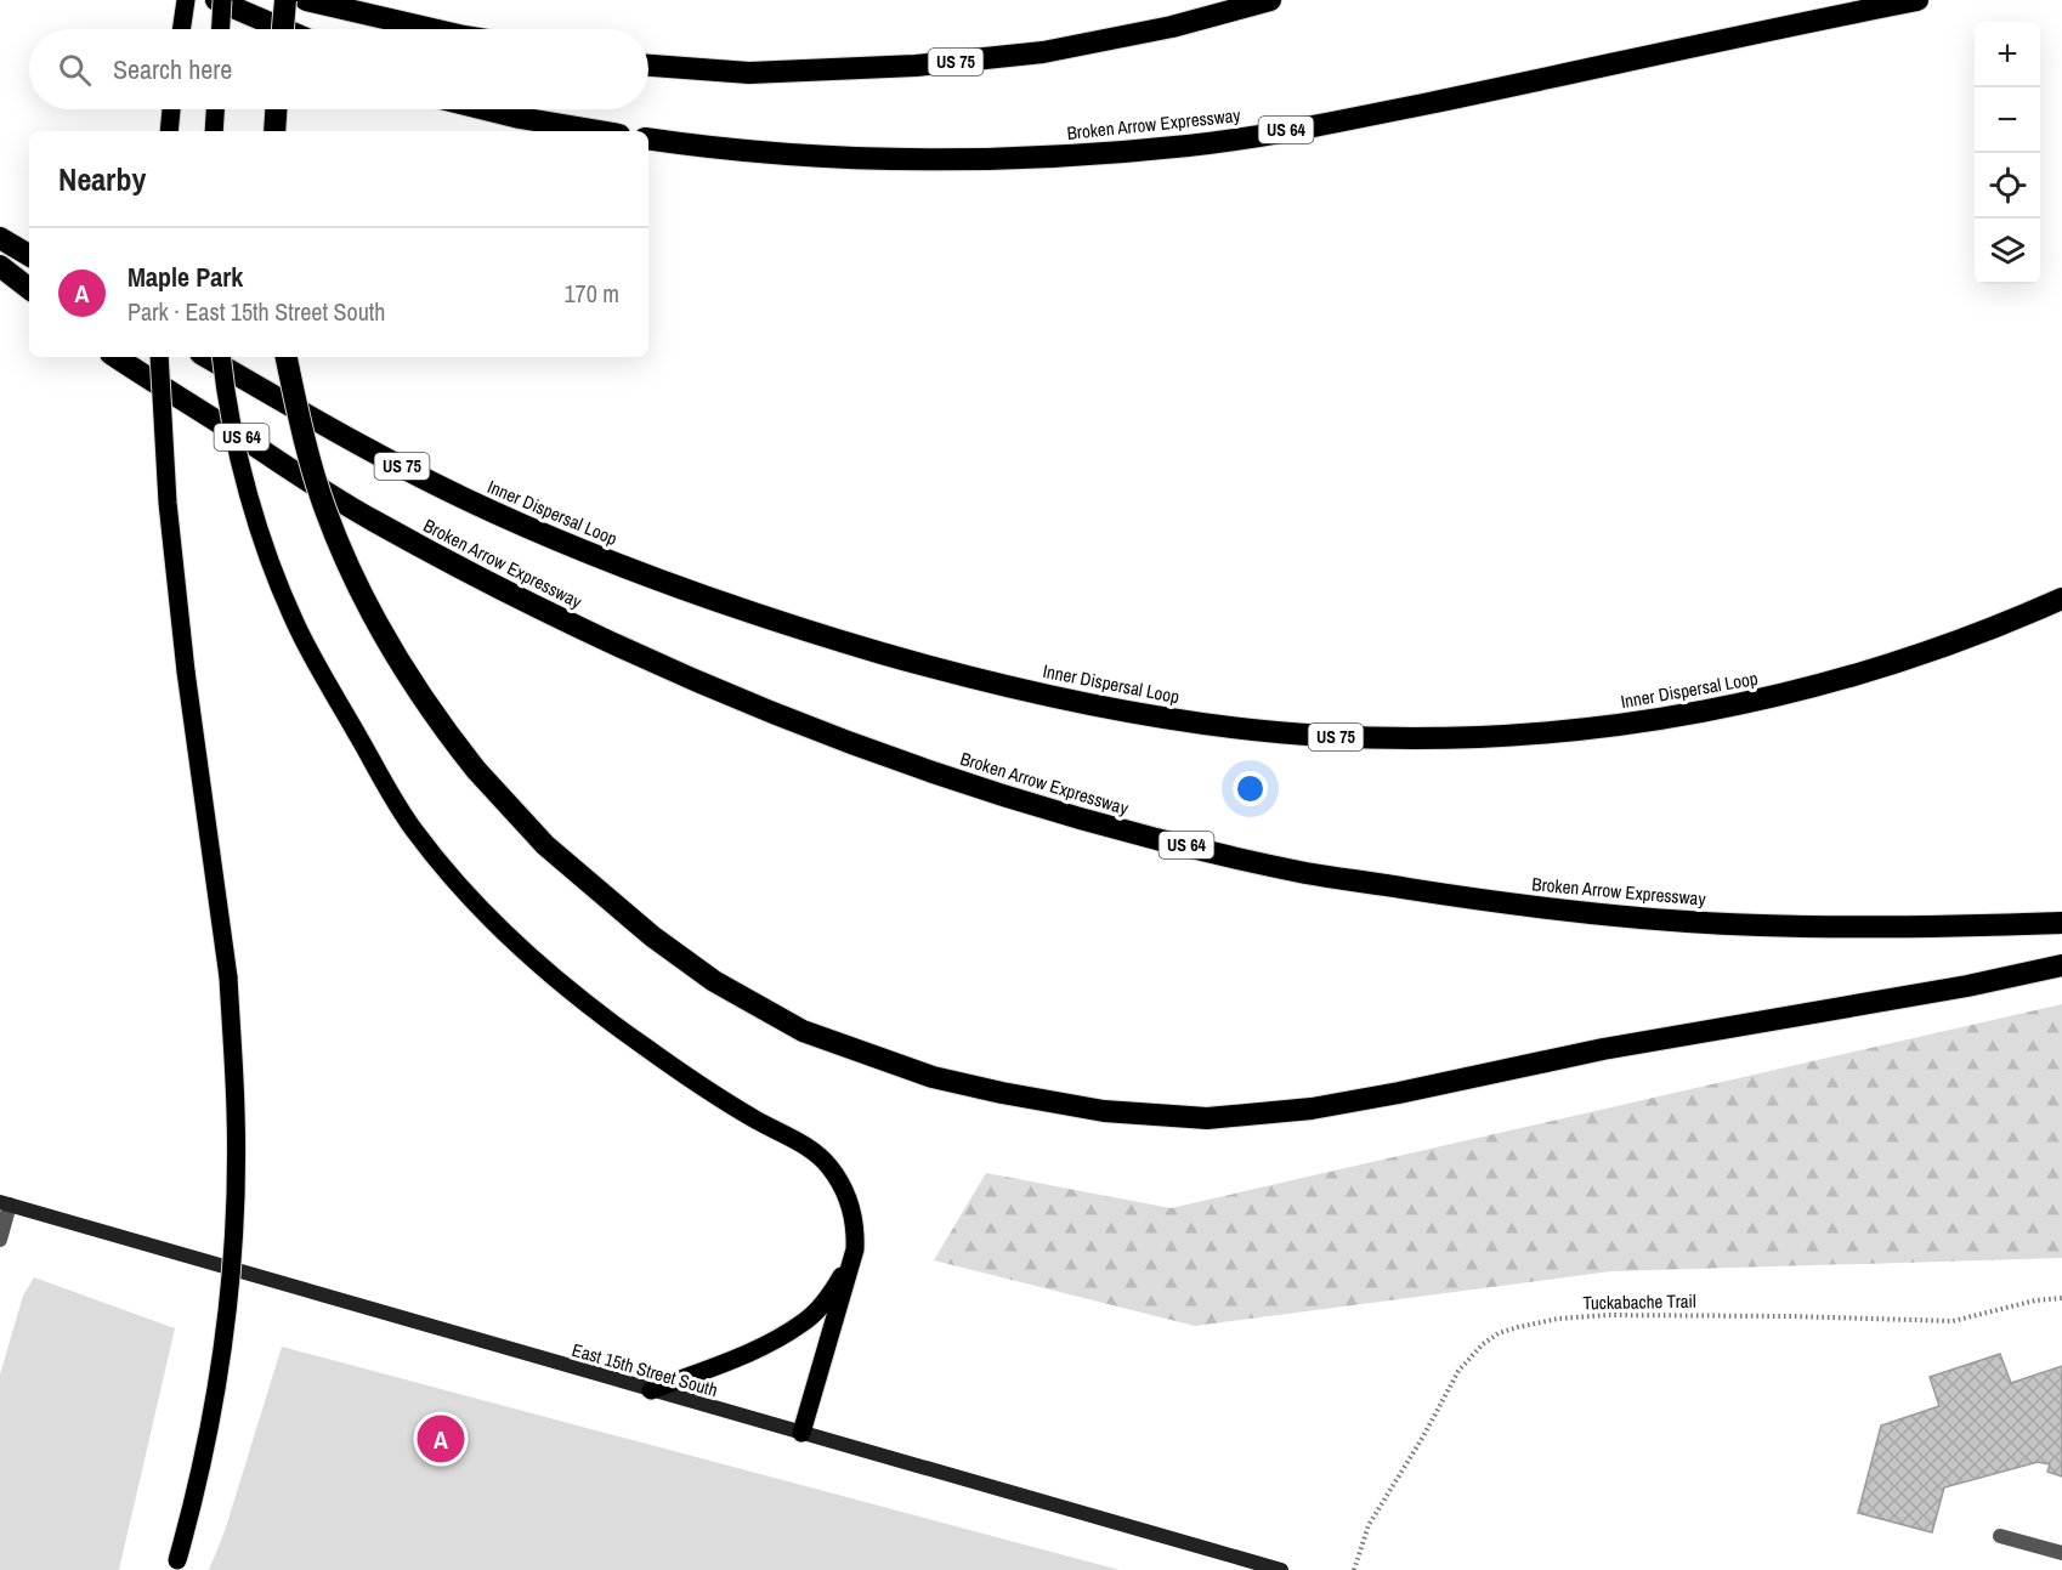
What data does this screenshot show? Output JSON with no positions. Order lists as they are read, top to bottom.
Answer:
{
  "streets": {
    "highway": [
      "US 75",
      "Broken Arrow Expressway",
      "US 64",
      "Inner Dispersal Loop"
    ],
    "main road": ["East 15th Street South"],
    "path": ["Tuckabache Trail"]
  },
  "page": {
    "map_buttons": ["+", "−"],
    "search": "Search here",
    "heading": "Nearby",
    "list": [
      {
        "mark": "A",
        "name": "Maple Park",
        "note": "Park · East 15th Street South",
        "value": "170 m"
      }
    ],
    "pins": "A"
  }
}
